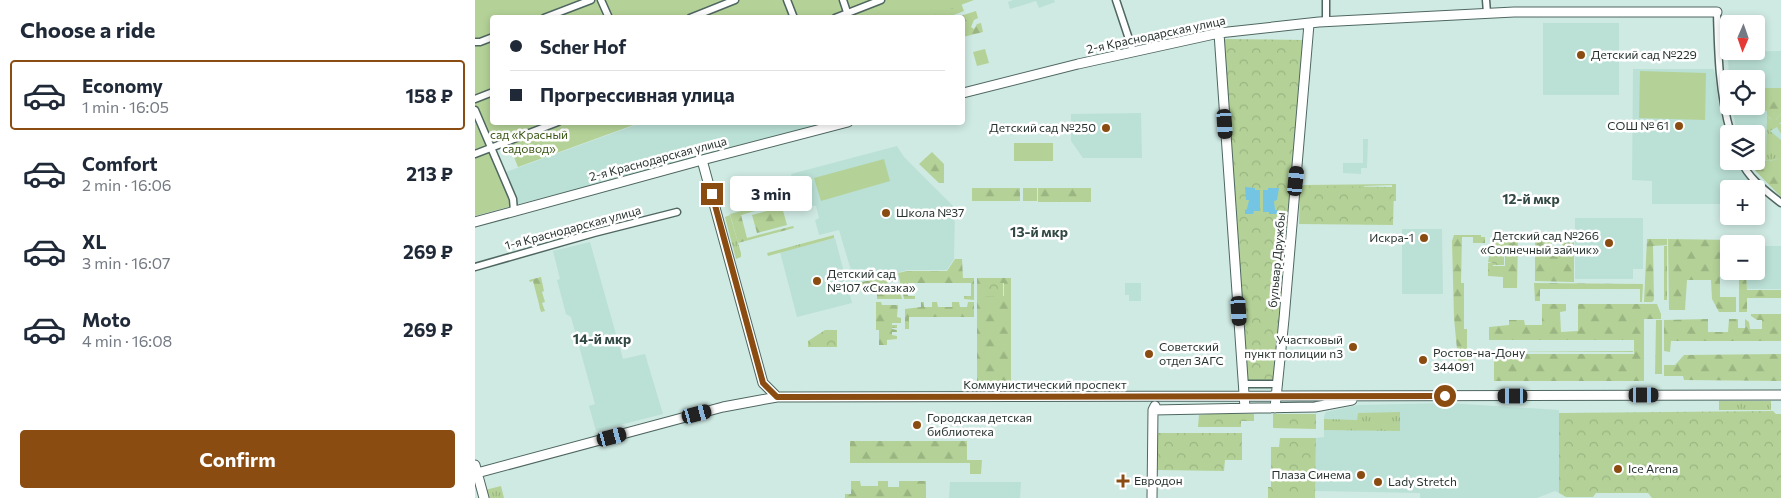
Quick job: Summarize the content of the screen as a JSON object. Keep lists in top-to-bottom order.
{
  "streets": {
    "street": [
      "2-я Краснодарская улица",
      "1-я Краснодарская улица",
      "бульвар Дружбы",
      "Коммунистический проспект"
    ]
  },
  "crossings": [
    ["2-я Краснодарская улица", "бульвар Дружбы"],
    ["бульвар Дружбы", "Коммунистический проспект"]
  ],
  "districts": ["12-й мкр", "13-й мкр", "14-й мкр"],
  "parks": ["сад «Красный садовод»"],
  "places": {
    "other": [
      "Детский сад №229",
      "СОШ № 61",
      "Детский сад №250",
      "Школа №37",
      "Искра-1",
      "Детский сад №266 «Солнечный зайчик»",
      "Детский сад №107 «Сказка»",
      "Участковый пункт полиции n3",
      "Советский отдел ЗАГС",
      "Ростов-на-Дону 344091",
      "Городская детская библиотека",
      "Ice Arena",
      "Плаза Синема",
      "Lady Stretch"
    ],
    "health": ["Евродон"]
  },
  "north": "bottom",
  "page": {
    "heading": "Choose a ride",
    "map_buttons": ["+", "−"],
    "banner": ["Scher Hof", "Прогрессивная улица"],
    "list": [
      {
        "name": "Economy",
        "note": "1 min · 16:05",
        "value": "158 ₽"
      },
      {
        "name": "Comfort",
        "note": "2 min · 16:06",
        "value": "213 ₽"
      },
      {
        "name": "XL",
        "note": "3 min · 16:07",
        "value": "269 ₽"
      },
      {
        "name": "Moto",
        "note": "4 min · 16:08",
        "value": "269 ₽"
      }
    ],
    "bubble": "3 min",
    "buttons": "Confirm"
  }
}
